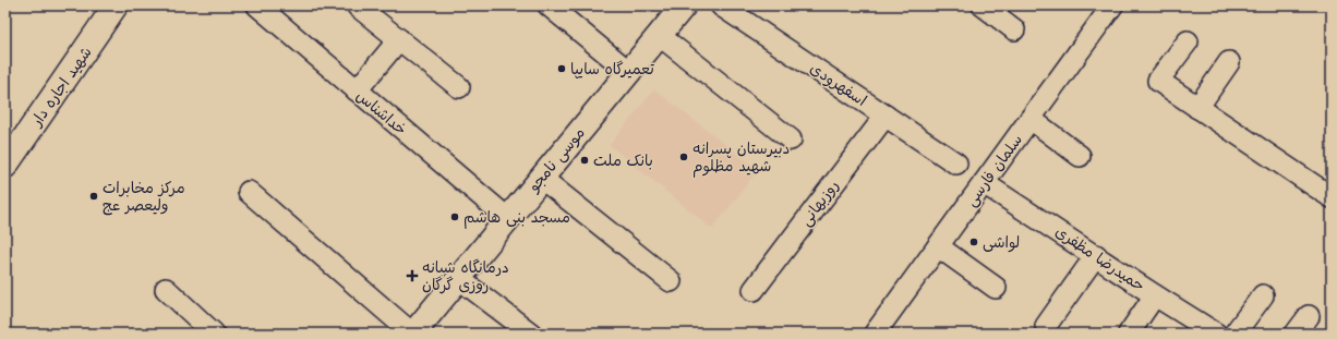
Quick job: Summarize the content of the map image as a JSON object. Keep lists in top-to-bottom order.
{
  "streets": {
    "main road": ["شهید اجاره دار", "موسی نامجو"],
    "street": [
      "اسفهرودی",
      "خداشناس",
      "سلمان فارسی",
      "روزبهانی",
      "حمیدرضا مظفری"
    ]
  },
  "crossings": [
    ["اسفهرودی", "روزبهانی"],
    ["خداشناس", "موسی نامجو"],
    ["سلمان فارسی", "حمیدرضا مظفری"]
  ],
  "places": {
    "other": [
      "تعمیرگاه سایپا",
      "دبیرستان پسرانه شهید مظلوم",
      "بانک ملت",
      "مرکز مخابرات ولیعصر عج",
      "مسجد بنی هاشم",
      "لواشی"
    ],
    "health": ["درمانگاه شبانه روزی گرگان"]
  }
}
